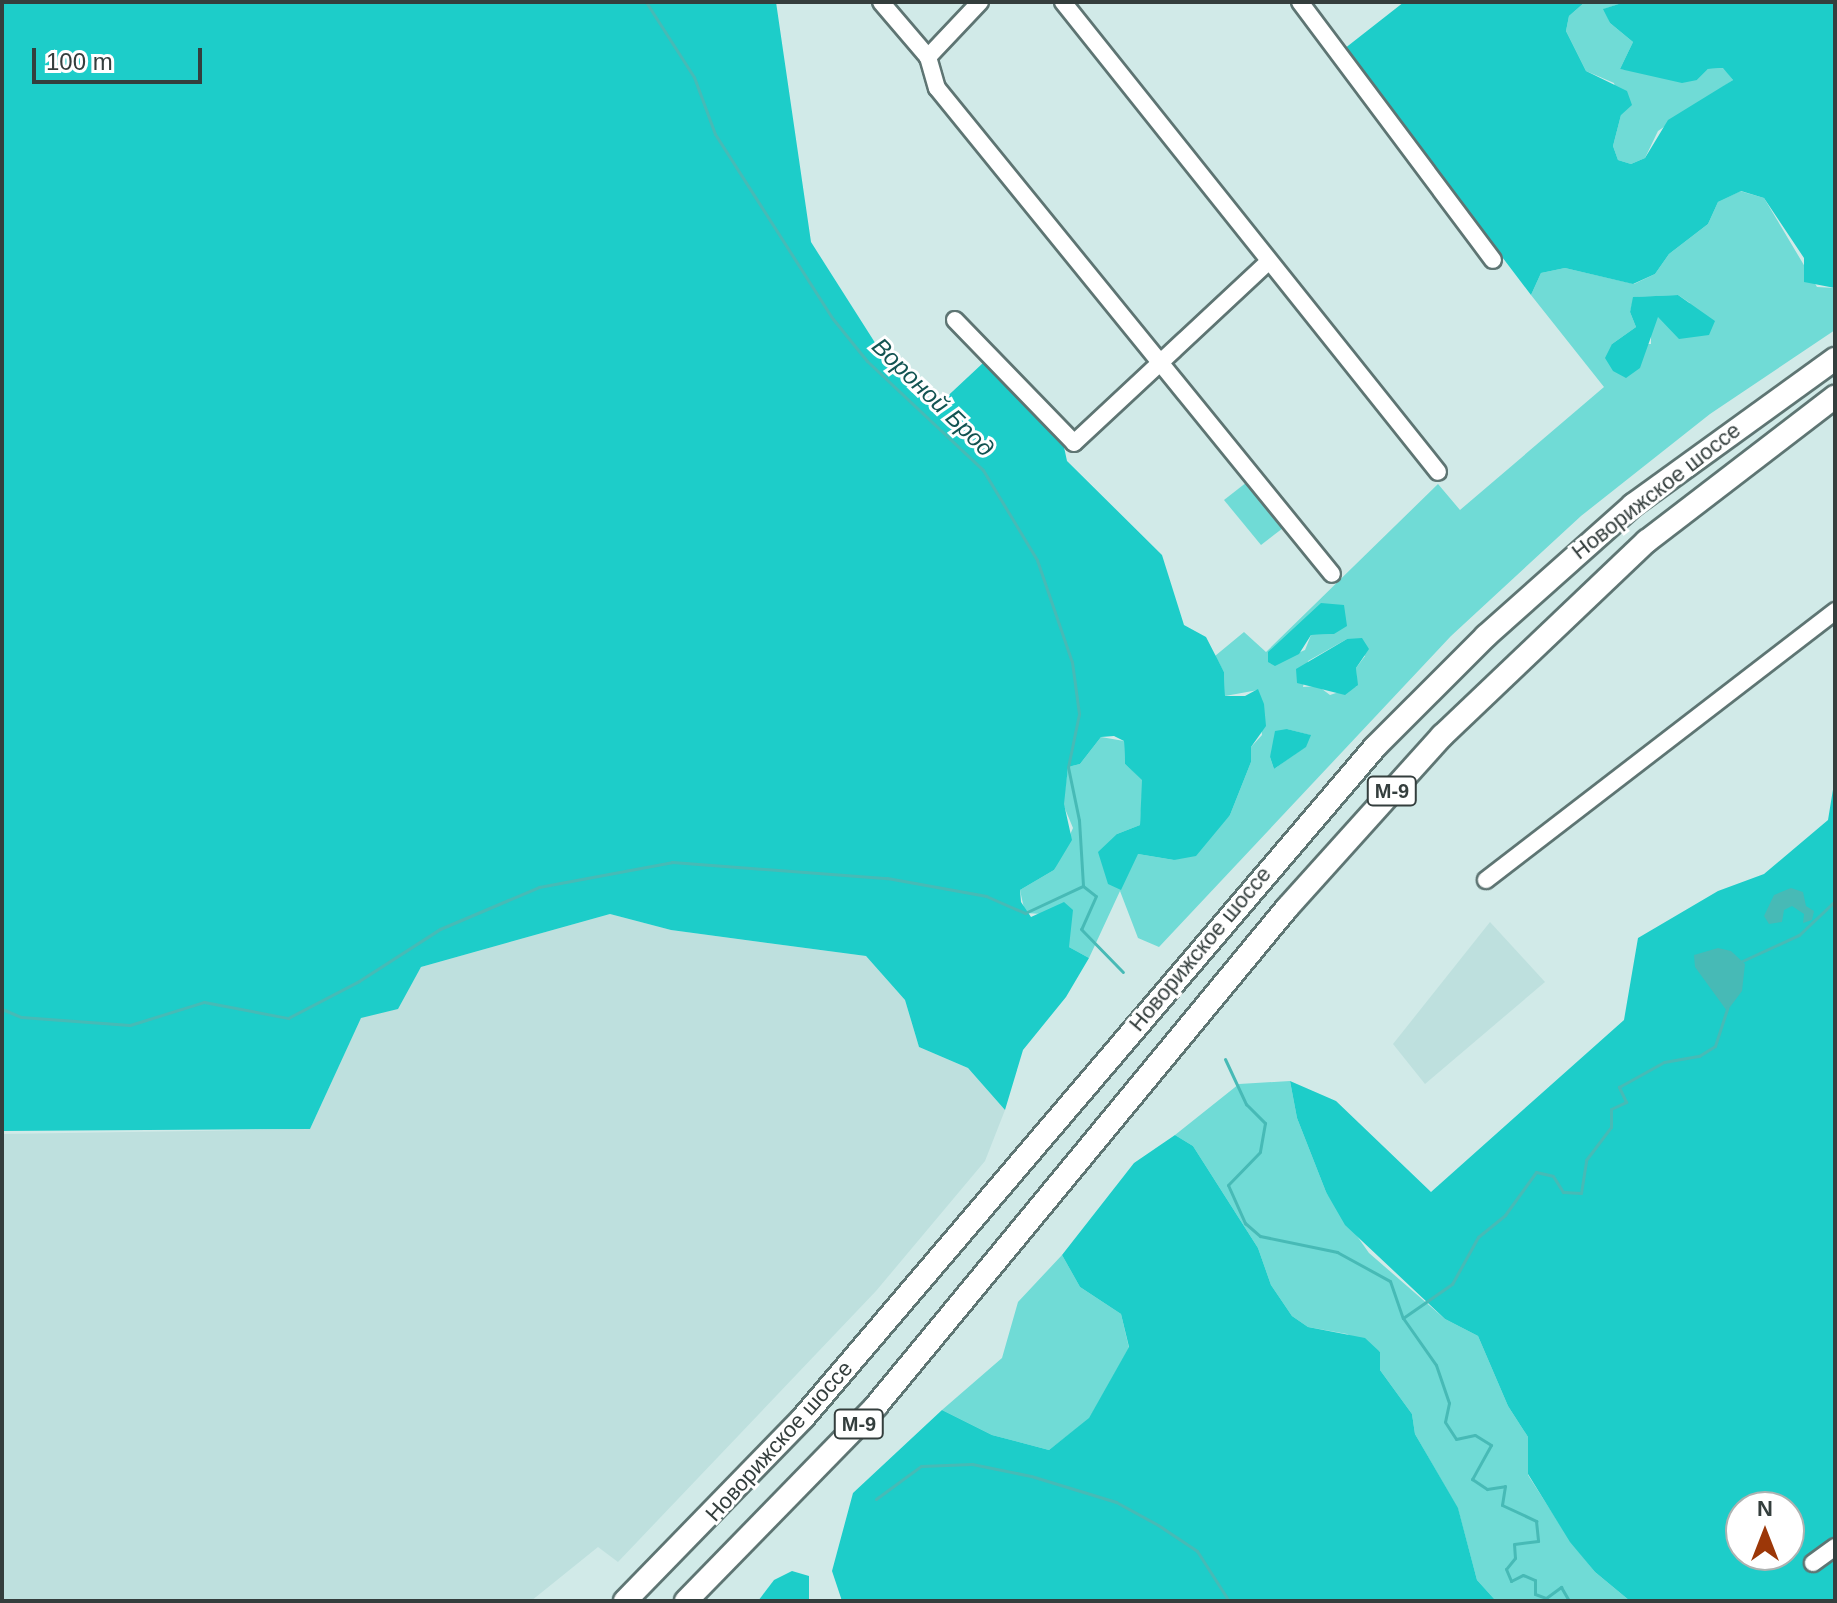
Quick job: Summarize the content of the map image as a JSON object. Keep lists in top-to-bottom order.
{
  "streets": {
    "highway": ["Новорижское шоссе", "М-9"]
  },
  "water": ["Вороной Брод"],
  "scale_bar": "100 m",
  "north": "top"
}
